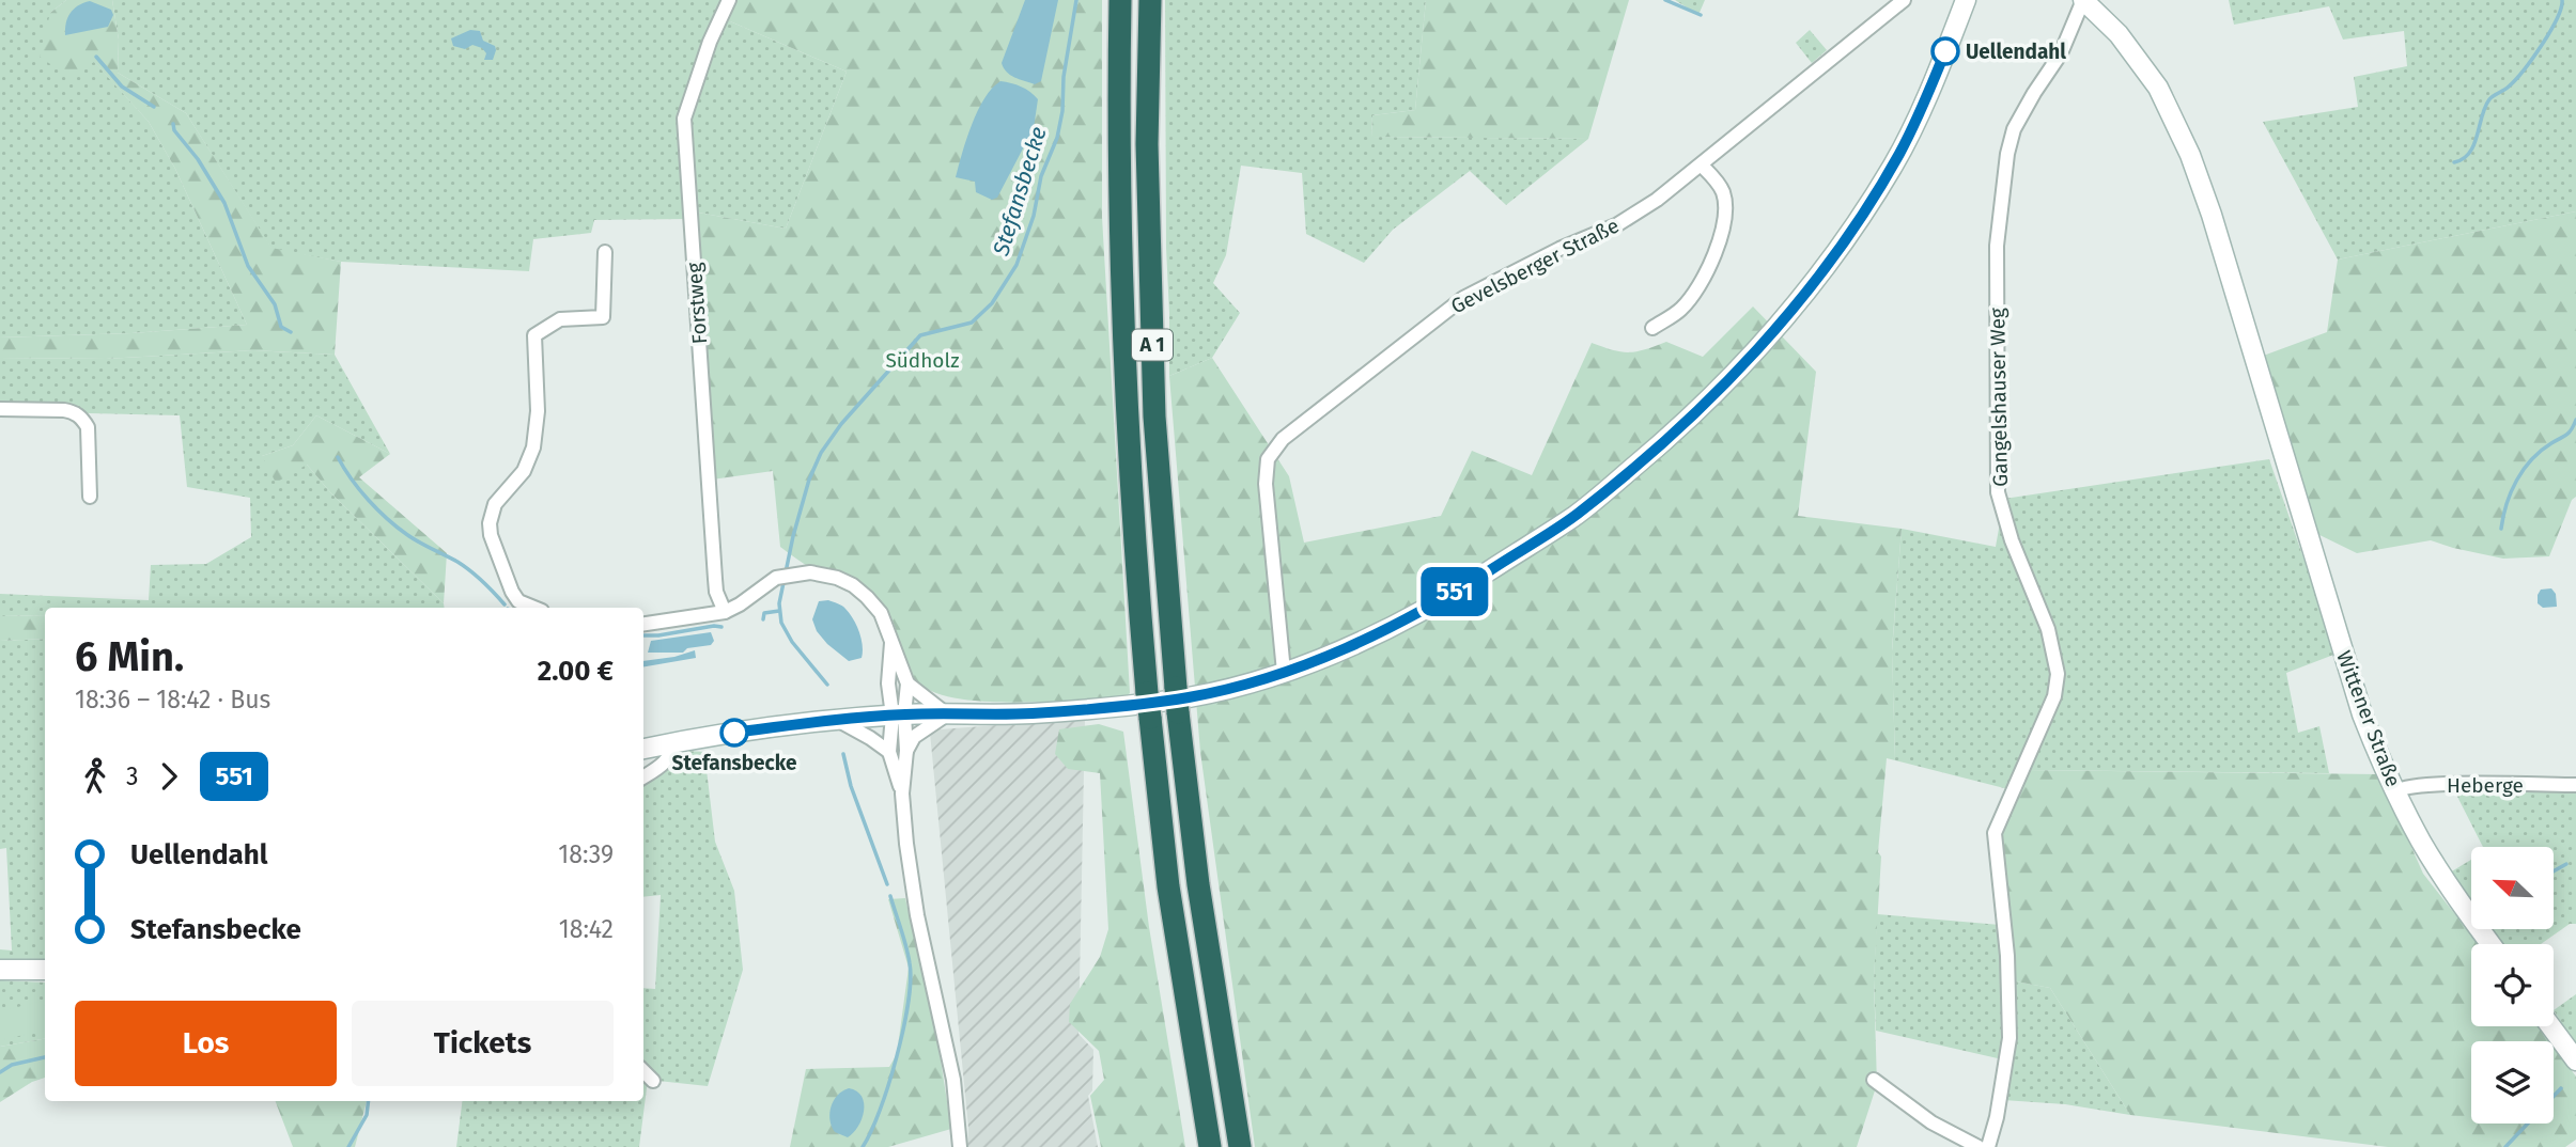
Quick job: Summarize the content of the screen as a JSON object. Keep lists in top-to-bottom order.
{
  "streets": {
    "highway": ["A 1"],
    "main road": ["Wittener Straße"],
    "street": [
      "Gevelsberger Straße",
      "Forstweg",
      "Gangelshauser Weg",
      "Heberge"
    ]
  },
  "crossings": [
    ["Gangelshauser Weg", "Wittener Straße"],
    ["Wittener Straße", "Heberge"]
  ],
  "water": ["Stefansbecke"],
  "parks": ["Südholz"],
  "places": ["Uellendahl", "Stefansbecke"],
  "lines": ["bus line 551"],
  "north": "top left",
  "page": {
    "on_map": "551",
    "heading": ["6 Min.", "18:36 – 18:42 · Bus", "2.00 €"],
    "legs": ["3", "551"],
    "list": [
      {
        "name": "Uellendahl",
        "value": "18:39"
      },
      {
        "name": "Stefansbecke",
        "value": "18:42"
      }
    ],
    "buttons": ["Los", "Tickets"]
  }
}
